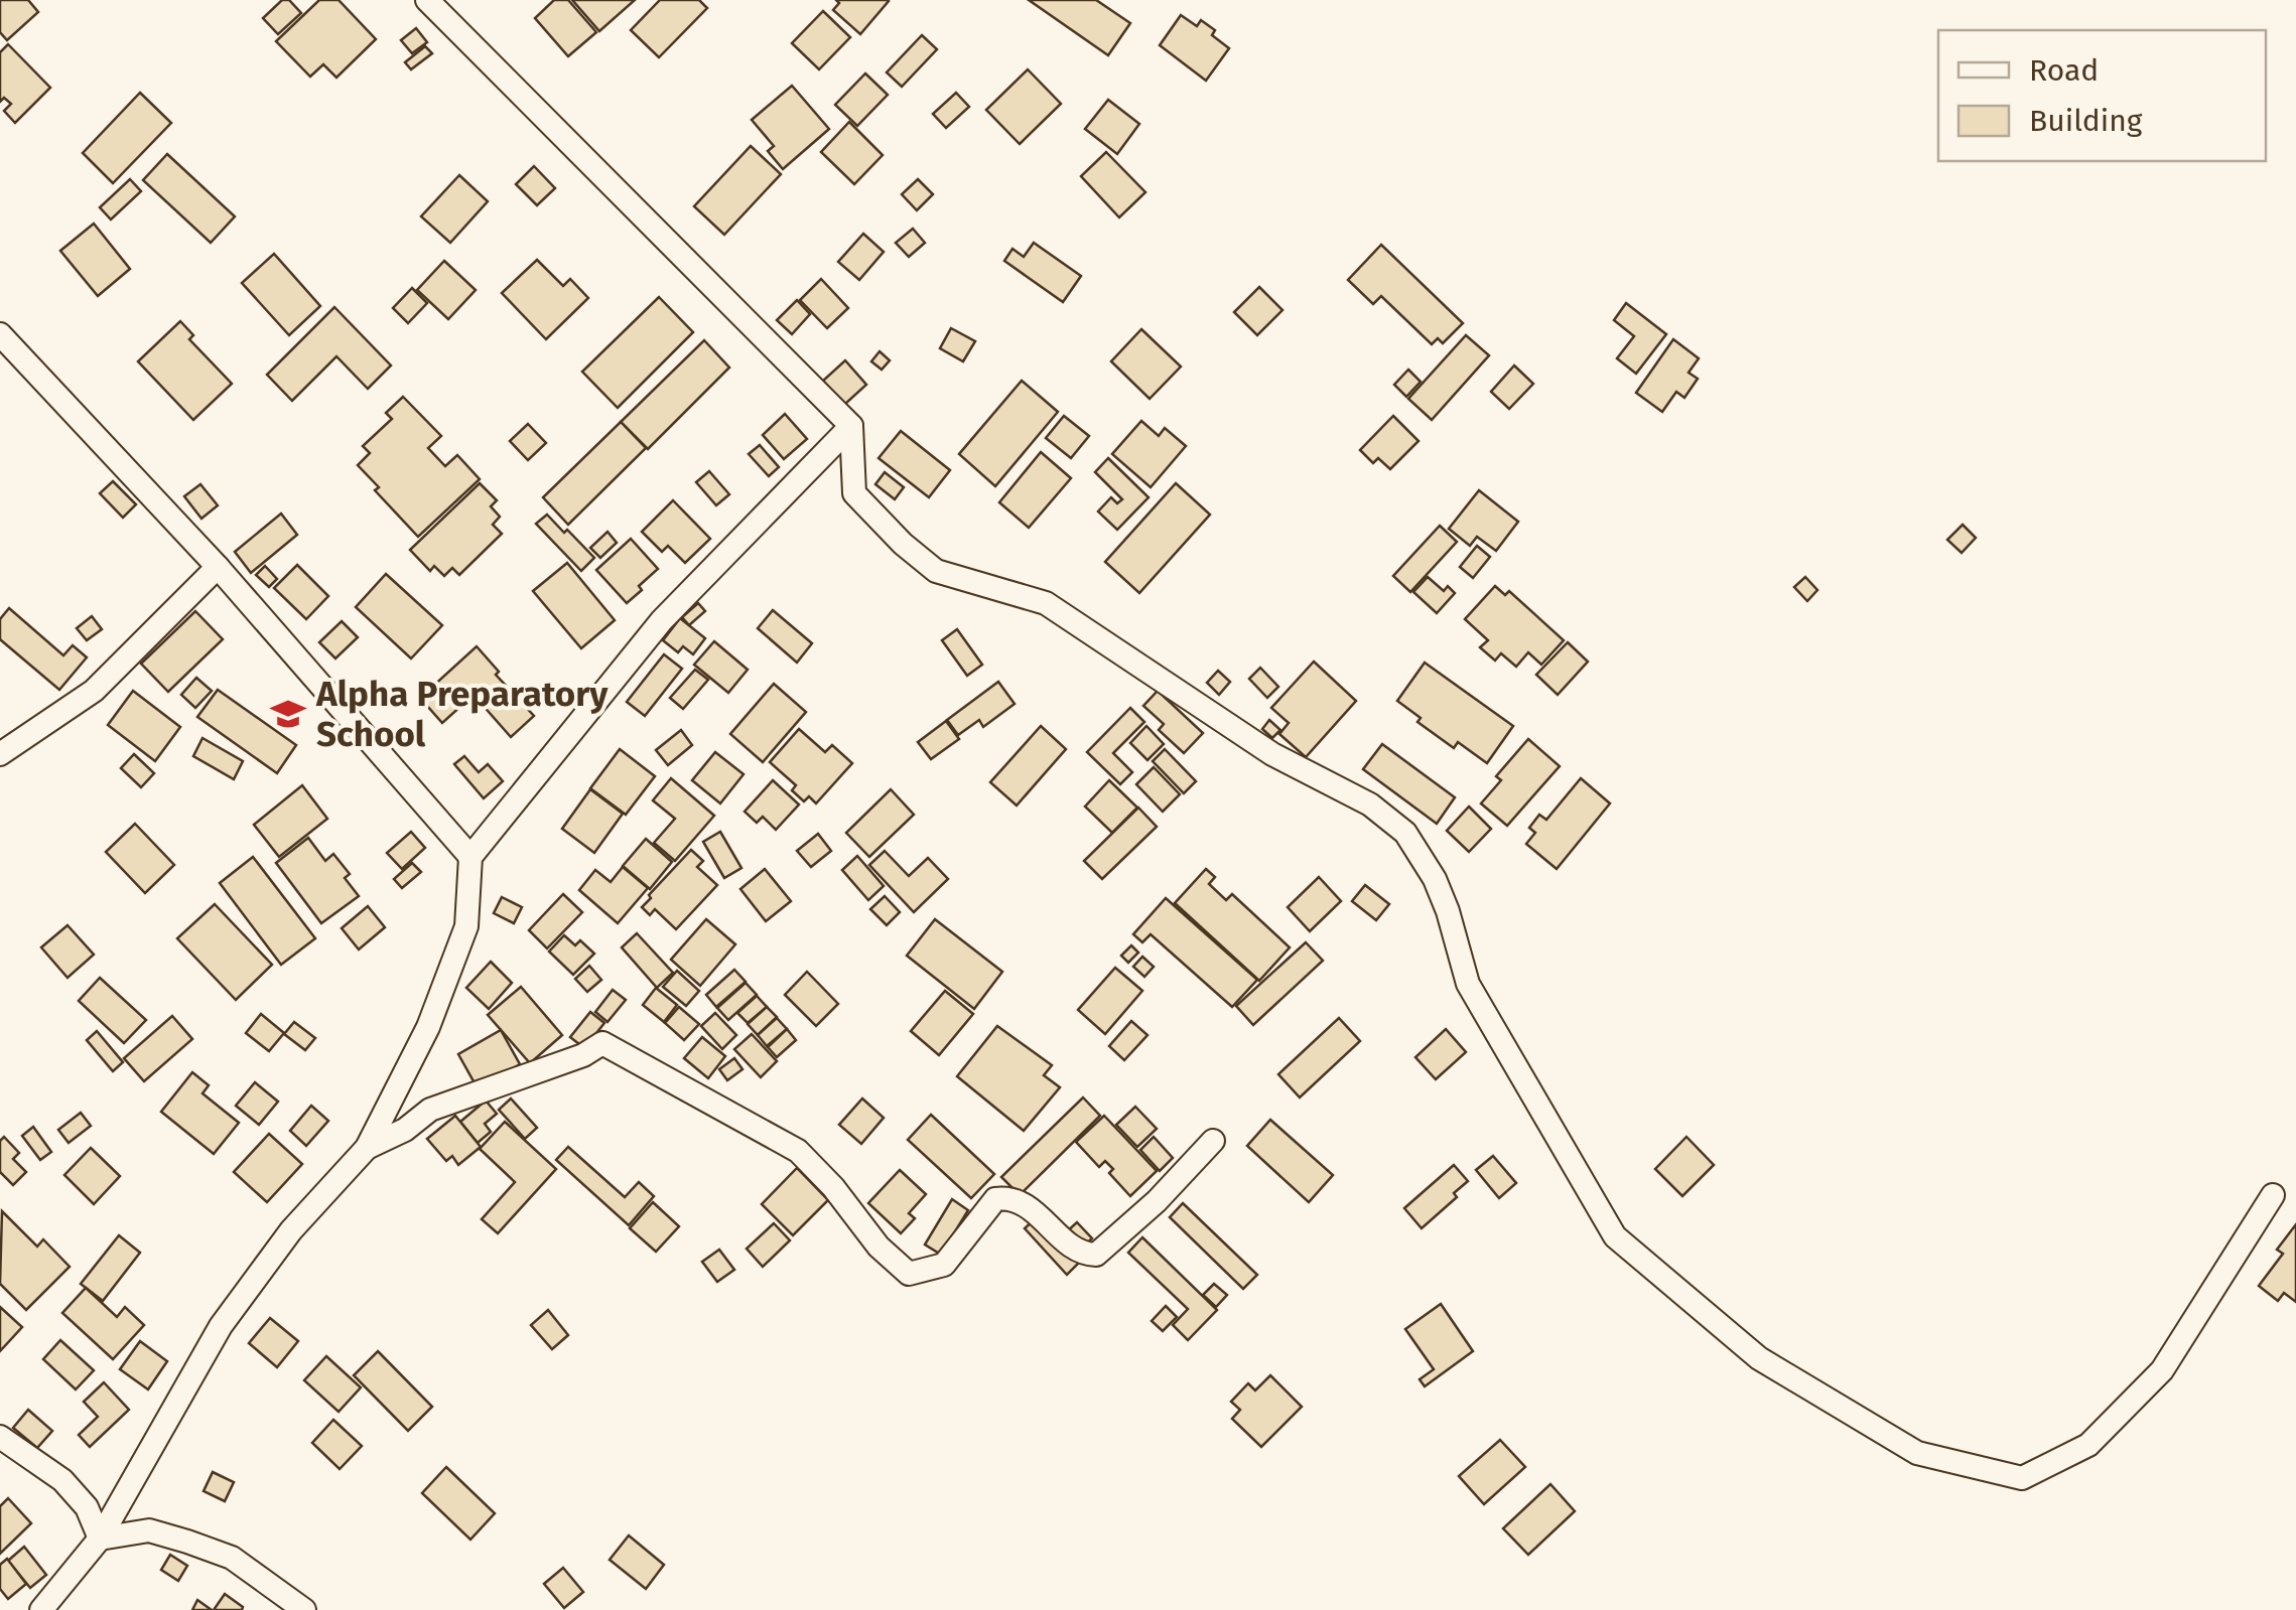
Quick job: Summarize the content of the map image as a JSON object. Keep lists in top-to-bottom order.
{
  "places": {
    "school or university": ["Alpha Preparatory School"]
  },
  "legend": ["Road", "Building"]
}
